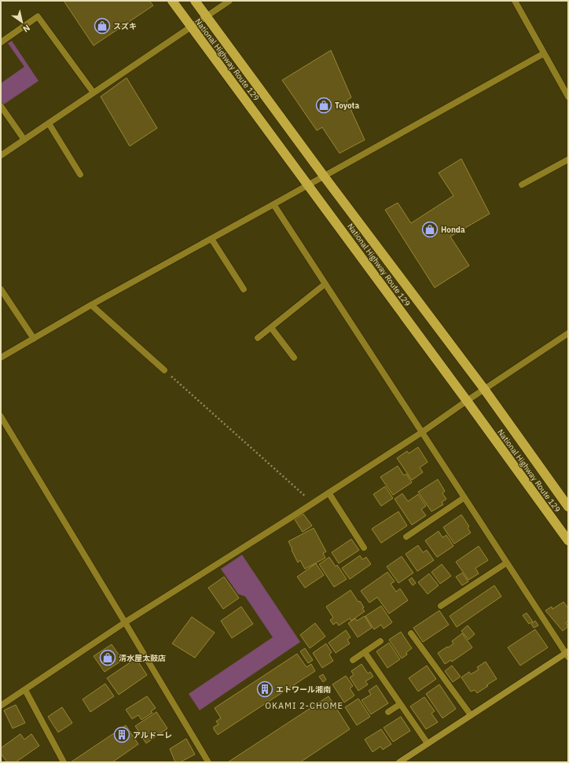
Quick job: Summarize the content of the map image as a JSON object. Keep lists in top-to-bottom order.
{
  "streets": {
    "highway": ["National Highway Route 129"]
  },
  "districts": ["OKAMI 2-CHOME"],
  "places": {
    "shop": [
      "スズキ",
      "Toyota",
      "Honda",
      "清水屋太鼓店"
    ],
    "building": ["エトワール湘南", "アルドーレ"]
  },
  "north": "bottom right"
}
